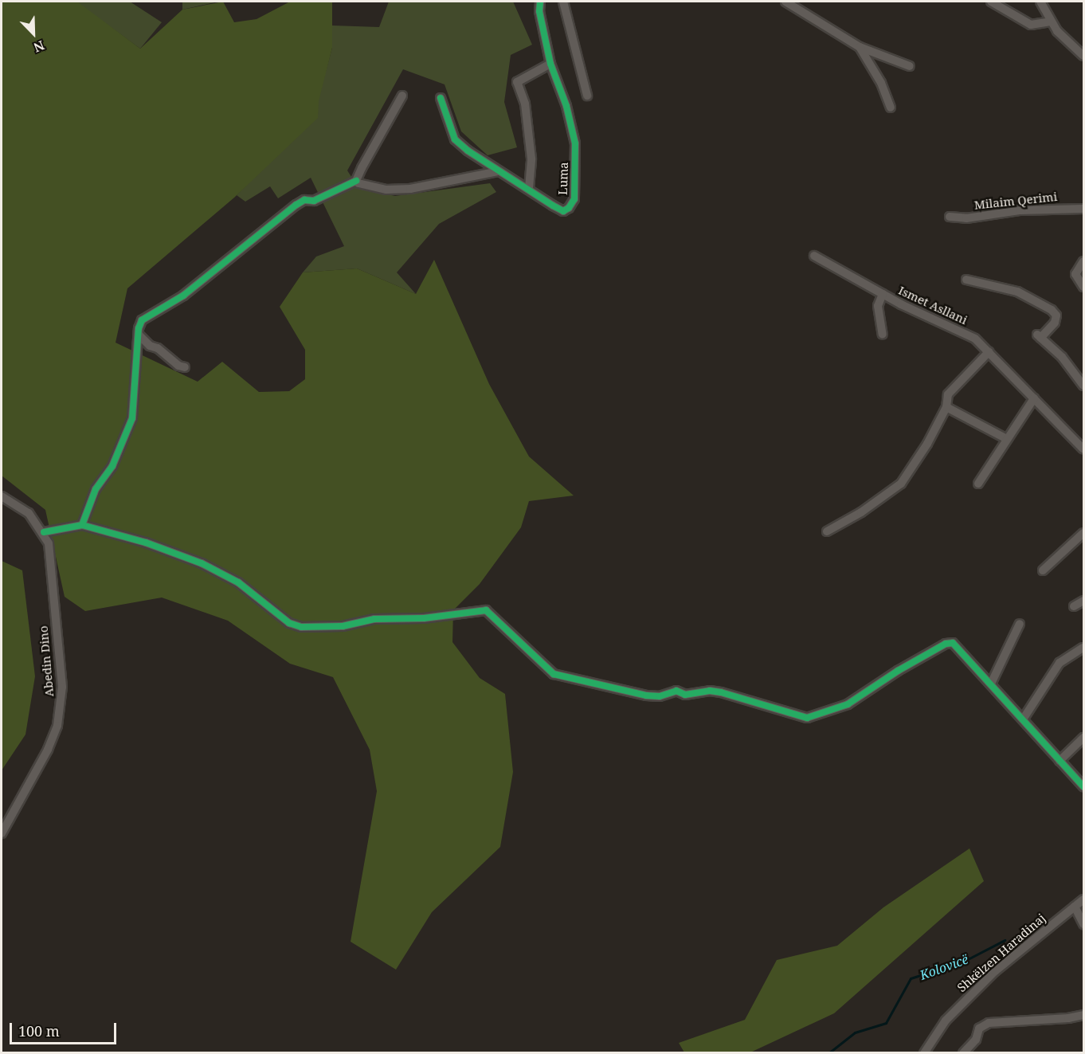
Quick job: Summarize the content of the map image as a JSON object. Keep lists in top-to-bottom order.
{
  "streets": {
    "street": [
      "Luma",
      "Milaim Qerimi",
      "Ismet Asllani",
      "Abedin Dino",
      "Shkëlzen Haradinaj"
    ]
  },
  "water": ["Kolovicë"],
  "scale_bar": "100 m",
  "north": "bottom right"
}
